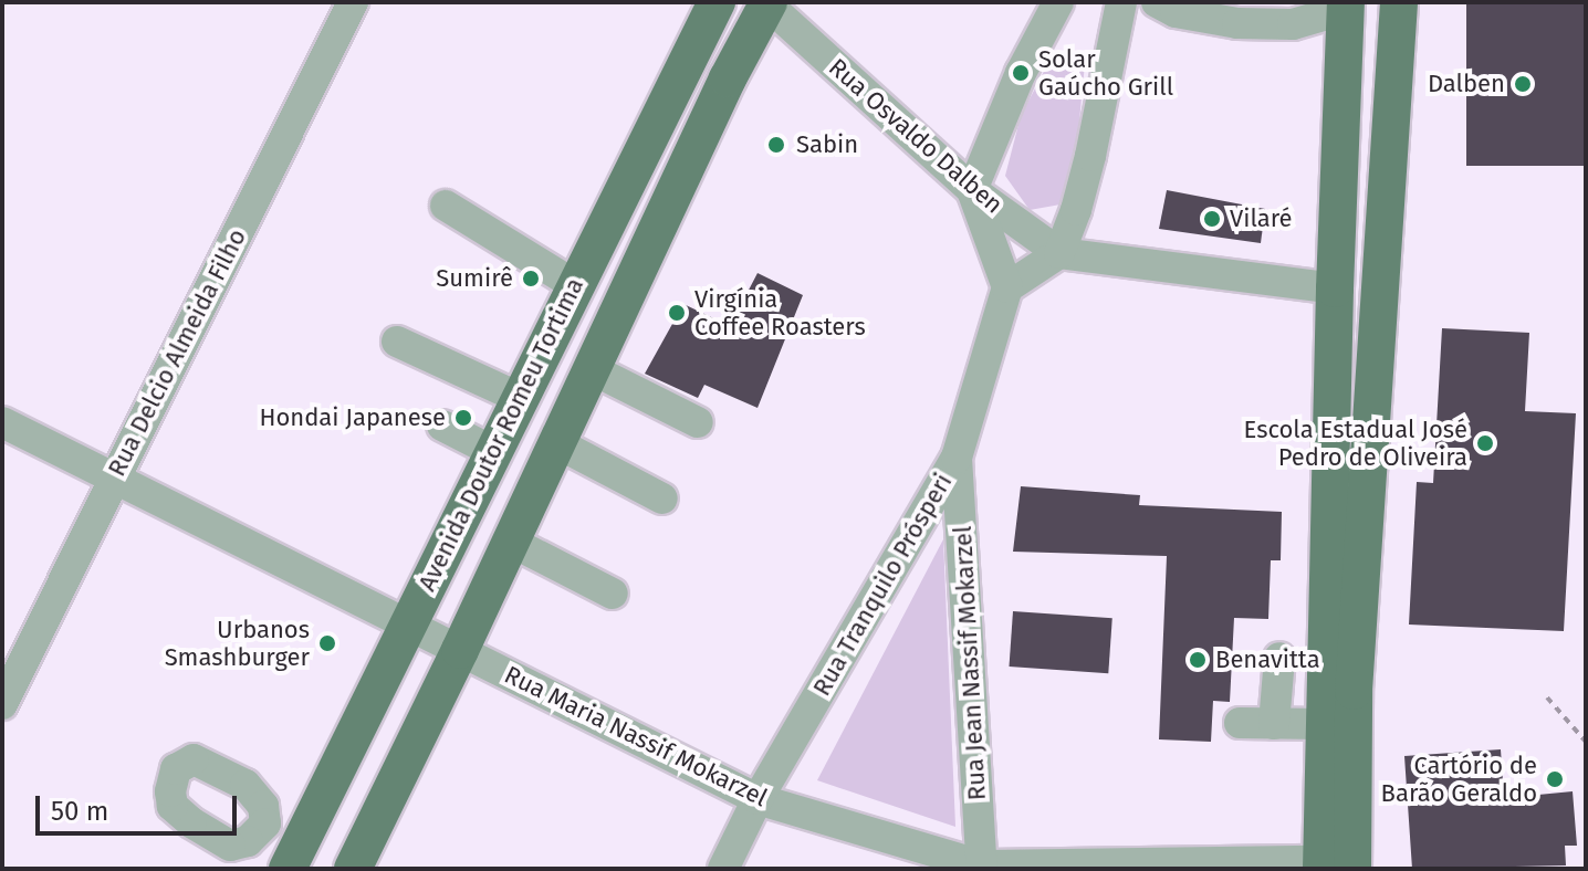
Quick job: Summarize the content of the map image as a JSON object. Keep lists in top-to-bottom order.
{
  "streets": {
    "main road": ["Avenida Doutor Romeu Tortima"],
    "street": [
      "Rua Osvaldo Dalben",
      "Rua Delcio Almeida Filho",
      "Rua Tranquilo Prósperi",
      "Rua Jean Nassif Mokarzel",
      "Rua Maria Nassif Mokarzel"
    ]
  },
  "crossings": [
    ["Rua Delcio Almeida Filho", "Rua Maria Nassif Mokarzel"],
    ["Avenida Doutor Romeu Tortima", "Rua Maria Nassif Mokarzel"],
    ["Rua Tranquilo Prósperi", "Rua Jean Nassif Mokarzel"],
    ["Rua Tranquilo Prósperi", "Rua Maria Nassif Mokarzel"],
    ["Rua Jean Nassif Mokarzel", "Rua Maria Nassif Mokarzel"]
  ],
  "places": [
    "Solar Gaúcho Grill",
    "Dalben",
    "Sabin",
    "Vilaré",
    "Sumirê",
    "Virgínia Coffee Roasters",
    "Hondai Japanese",
    "Escola Estadual José Pedro de Oliveira",
    "Urbanos Smashburger",
    "Benavitta",
    "Cartório de Barão Geraldo"
  ],
  "scale_bar": "50 m"
}
